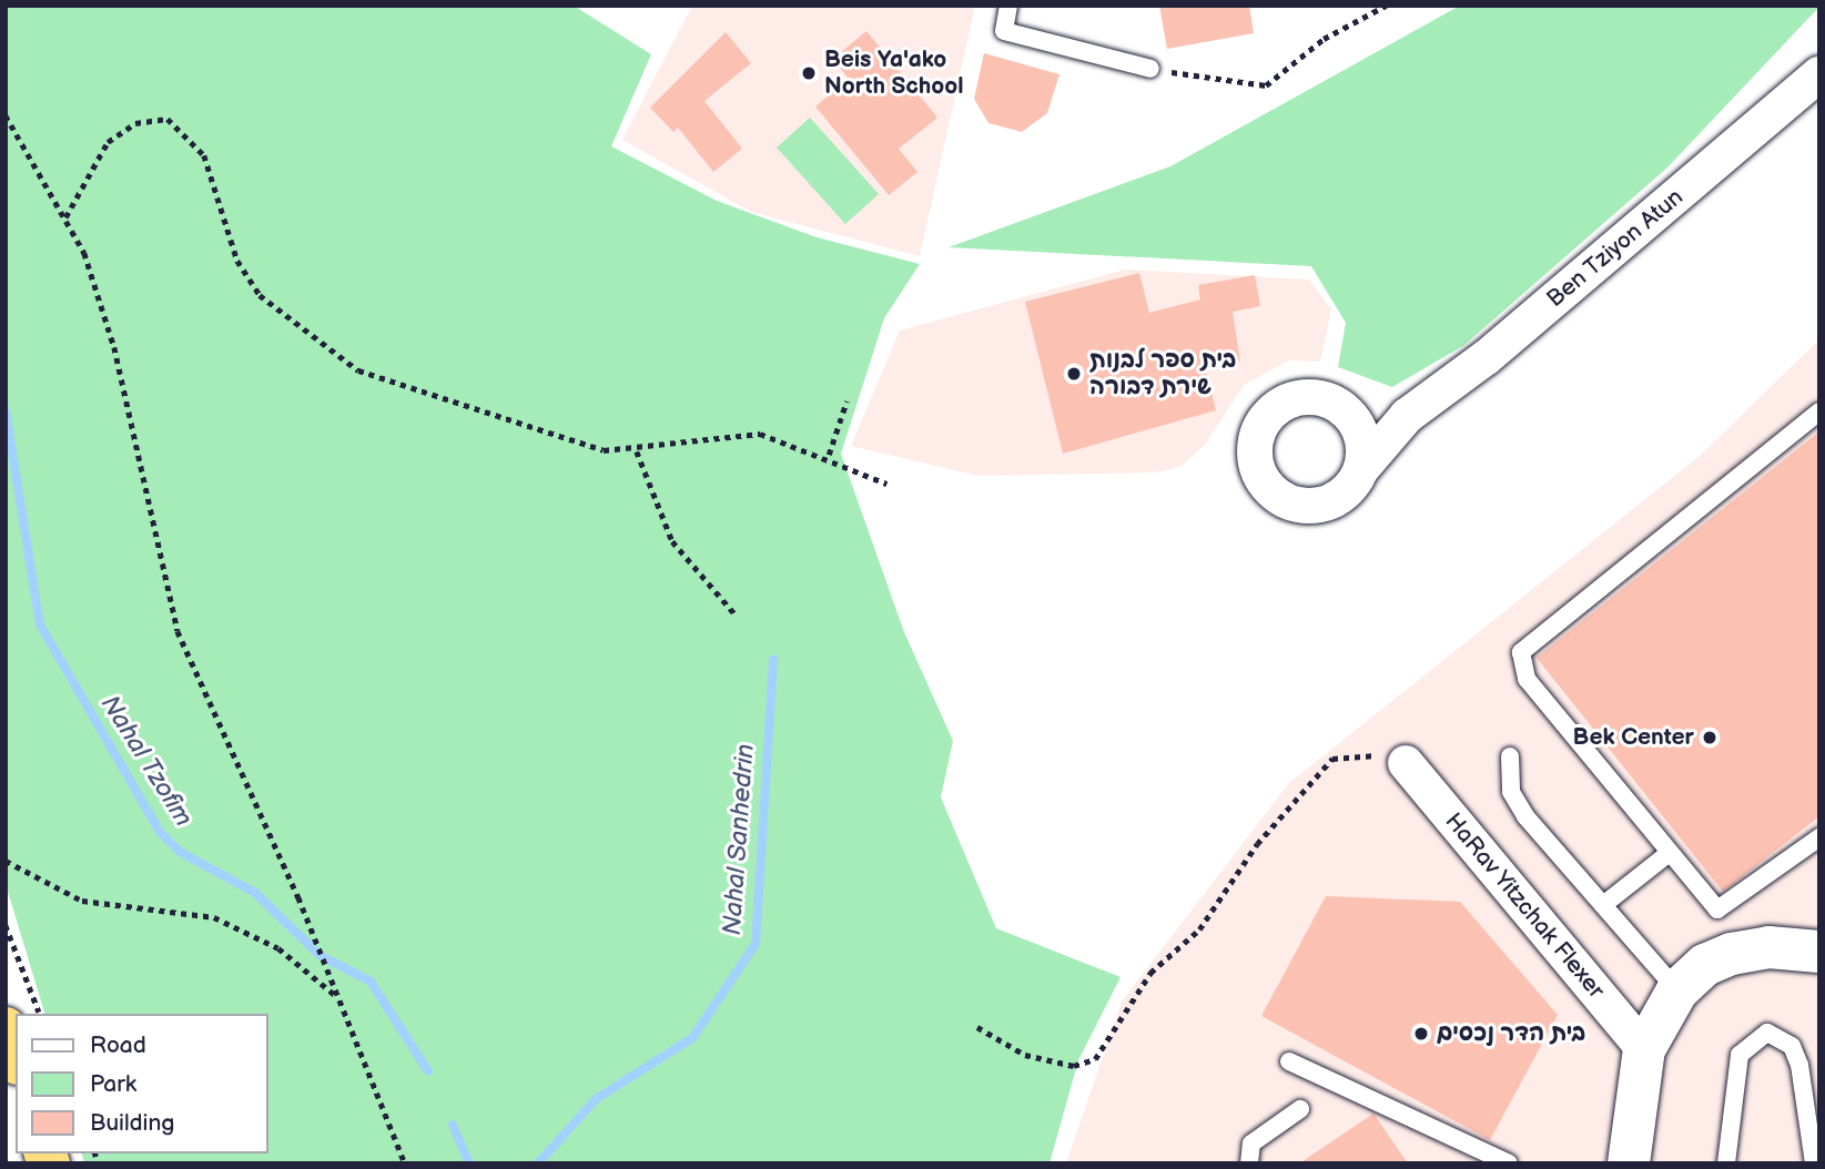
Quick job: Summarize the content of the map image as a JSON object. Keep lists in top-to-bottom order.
{
  "streets": {
    "street": ["Ben Tziyon Atun", "HaRav Yitzchak Flexer"]
  },
  "water": ["Nahal Tzofim", "Nahal Sanhedrin"],
  "places": [
    "Beis Ya'ako North School",
    "בית ספר לבנות שירת דבורה",
    "Bek Center",
    "בית הדר נכסים"
  ],
  "legend": ["Road", "Park", "Building"]
}
